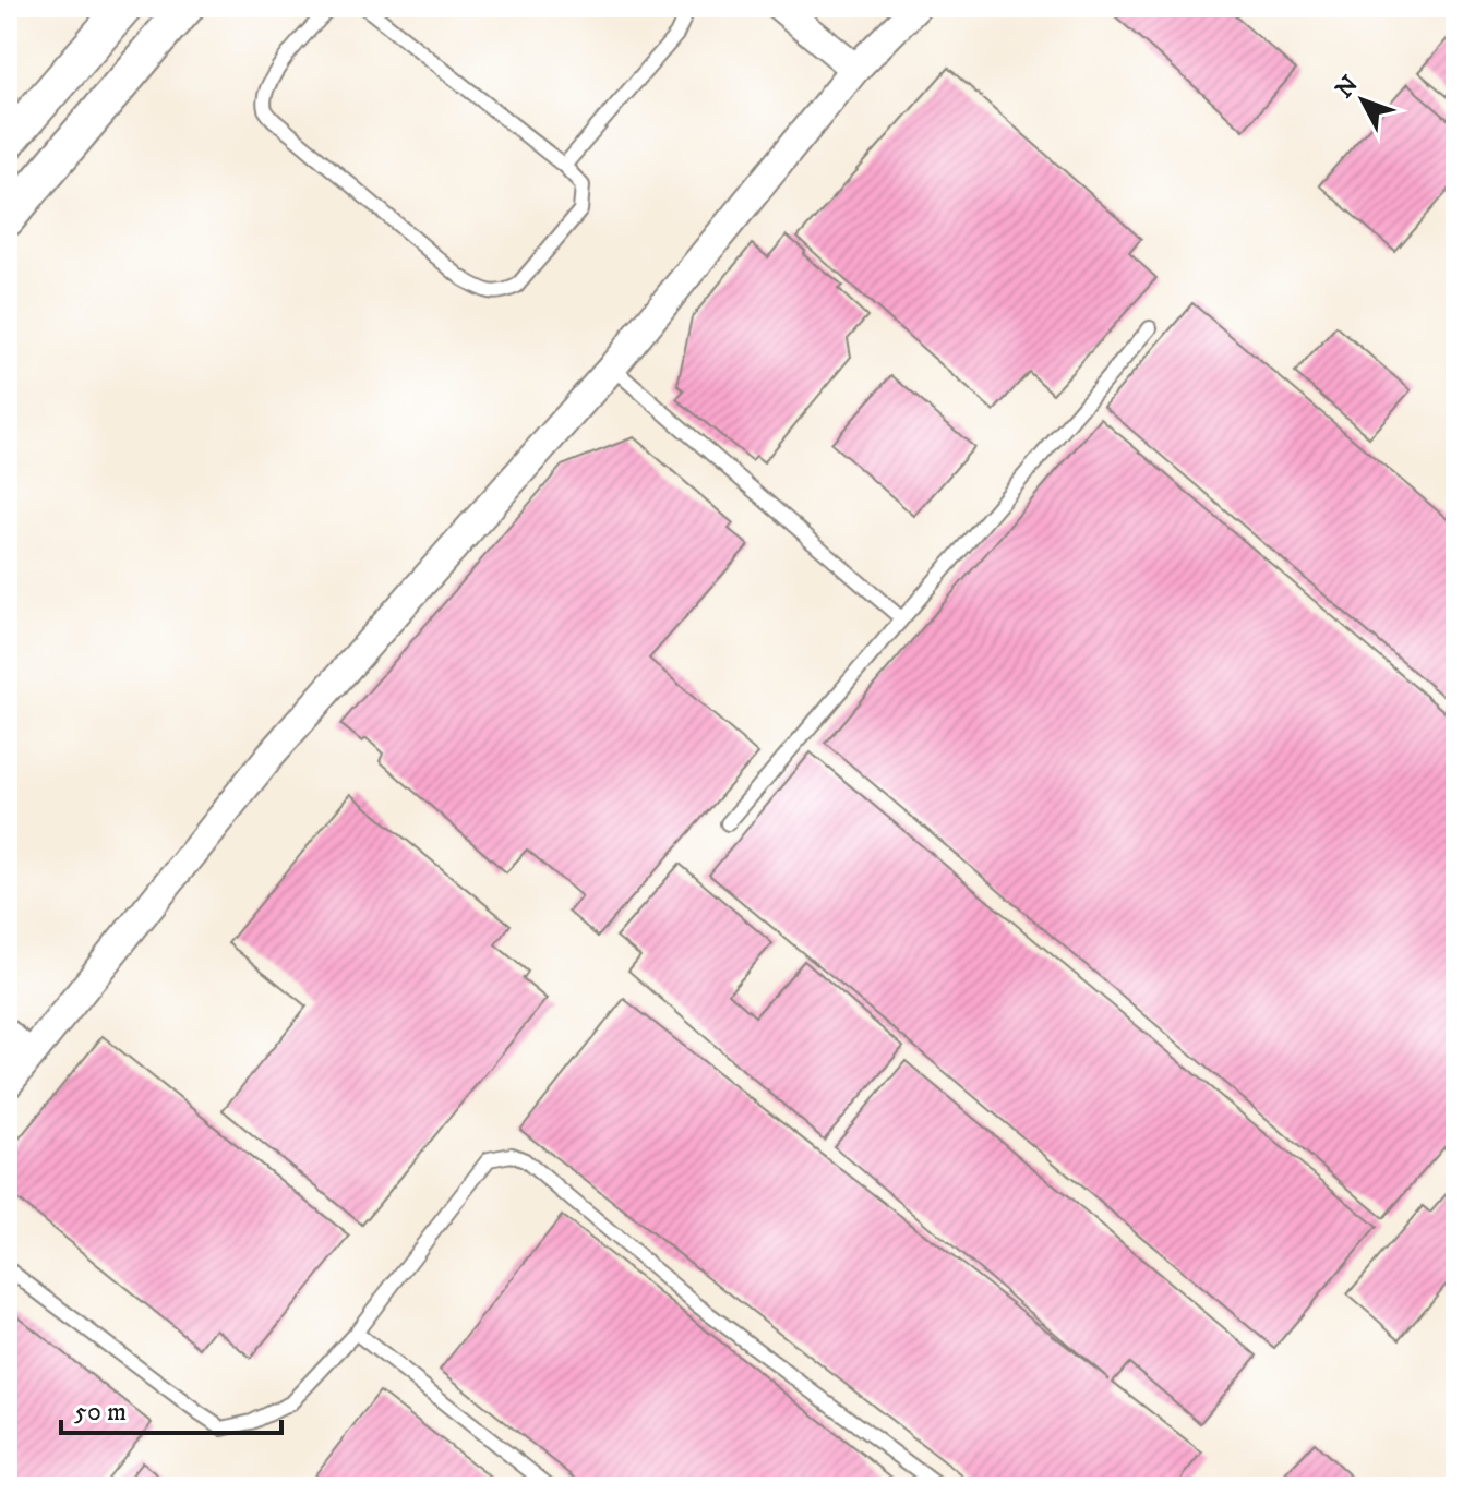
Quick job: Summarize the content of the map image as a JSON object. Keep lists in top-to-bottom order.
{
  "scale_bar": "50 m",
  "north": "top left"
}
